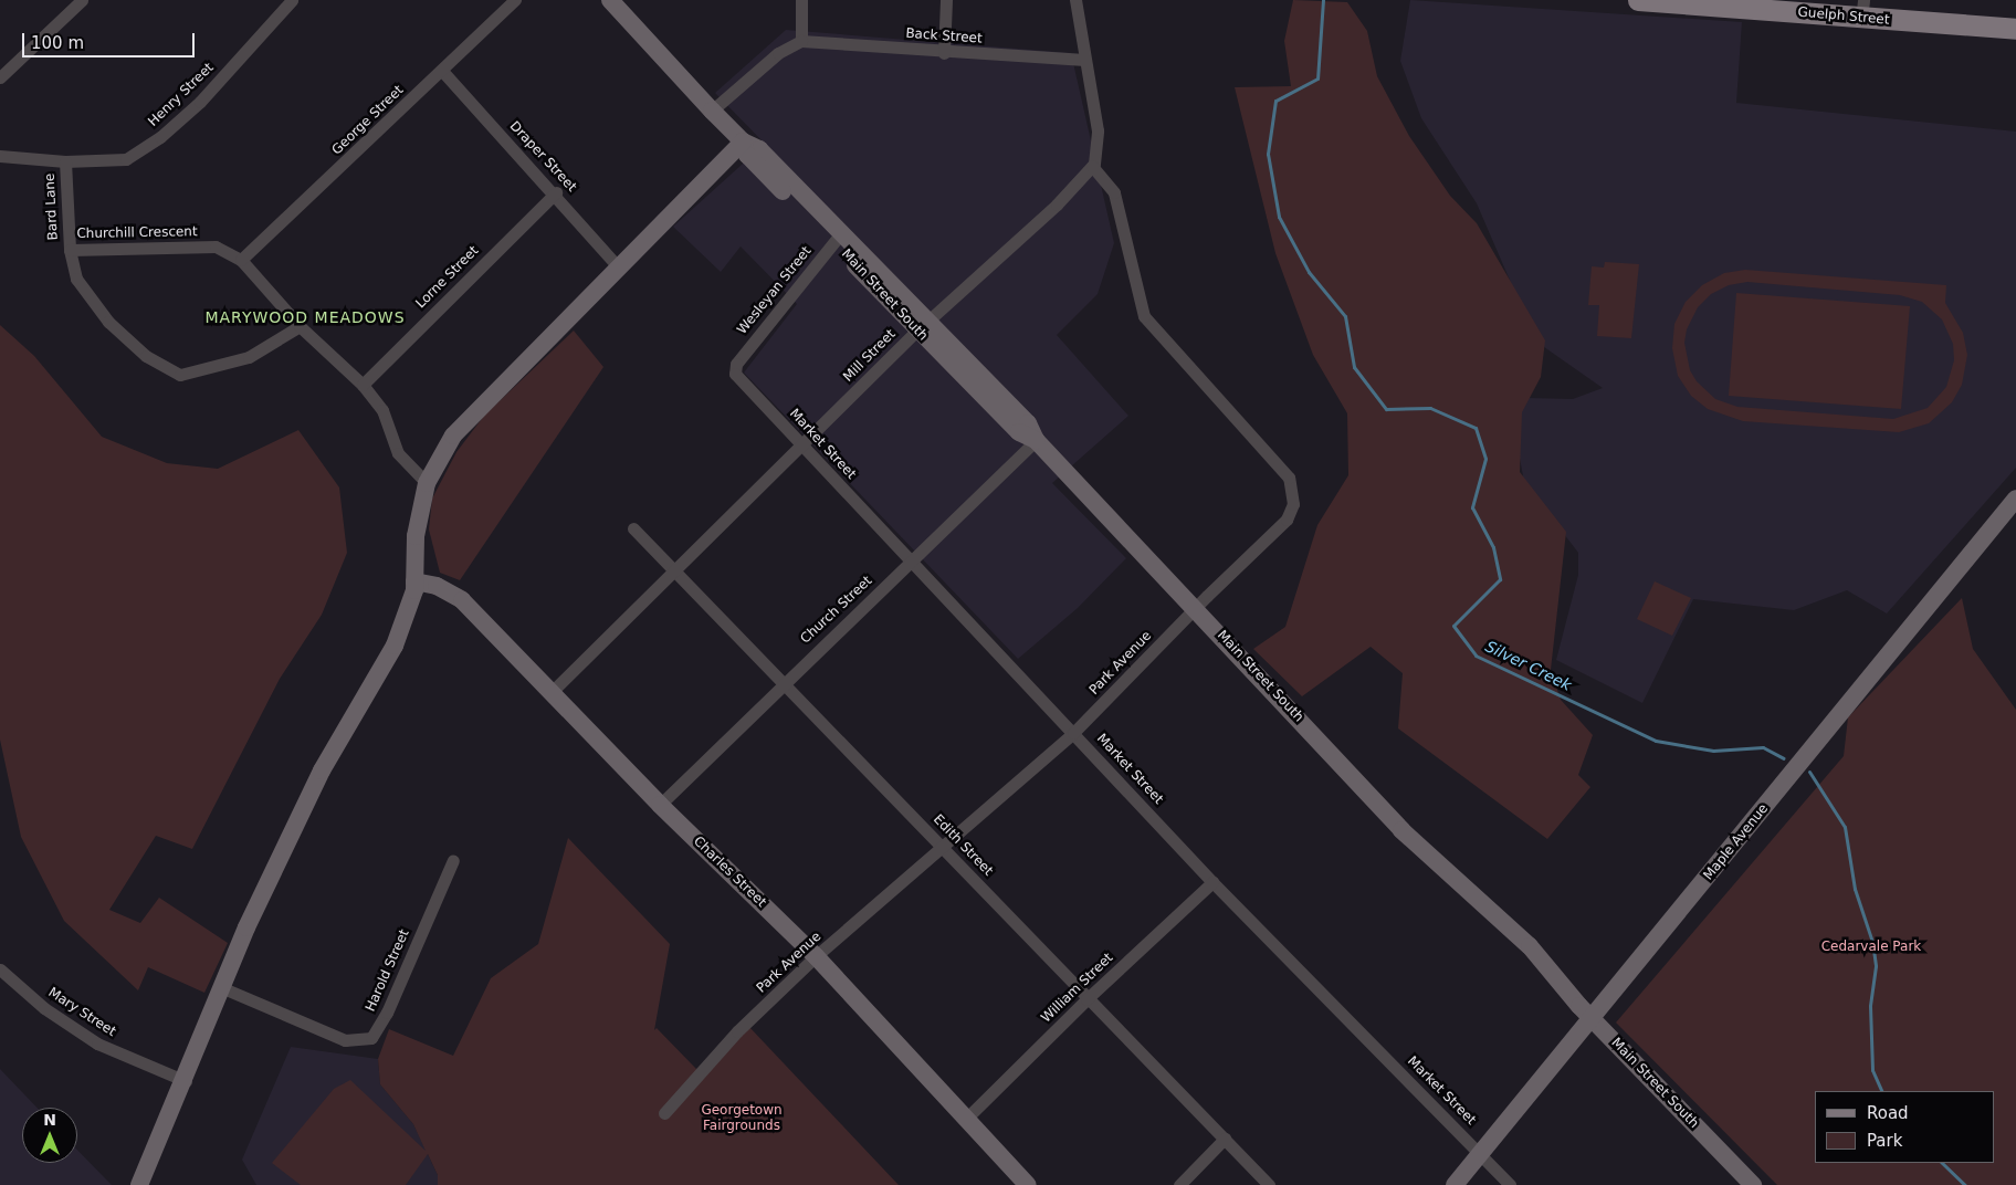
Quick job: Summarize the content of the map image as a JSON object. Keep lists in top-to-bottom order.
{
  "streets": {
    "main road": ["Guelph Street"],
    "street": [
      "Back Street",
      "Henry Street",
      "George Street",
      "Draper Street",
      "Bard Lane",
      "Churchill Crescent",
      "Lorne Street",
      "Wesleyan Street",
      "Main Street South",
      "Mill Street",
      "Market Street",
      "Church Street",
      "Park Avenue",
      "Maple Avenue",
      "Edith Street",
      "Charles Street",
      "Harold Street",
      "William Street",
      "Mary Street"
    ]
  },
  "crossings": [
    ["Henry Street", "Bard Lane"],
    ["George Street", "Draper Street"],
    ["George Street", "Churchill Crescent"],
    ["Draper Street", "Lorne Street"],
    ["Bard Lane", "Churchill Crescent"],
    ["Wesleyan Street", "Main Street South"],
    ["Wesleyan Street", "Market Street"],
    ["Main Street South", "Mill Street"],
    ["Main Street South", "Church Street"],
    ["Main Street South", "Park Avenue"],
    ["Main Street South", "Maple Avenue"],
    ["Mill Street", "Market Street"],
    ["Mill Street", "Park Avenue"],
    ["Mill Street", "Edith Street"],
    ["Mill Street", "Charles Street"],
    ["Market Street", "Church Street"],
    ["Market Street", "Park Avenue"],
    ["Market Street", "Maple Avenue"],
    ["Market Street", "William Street"],
    ["Church Street", "Edith Street"],
    ["Church Street", "Charles Street"],
    ["Park Avenue", "Edith Street"],
    ["Park Avenue", "Charles Street"],
    ["Edith Street", "William Street"],
    ["Charles Street", "William Street"]
  ],
  "districts": ["MARYWOOD MEADOWS"],
  "water": ["Silver Creek"],
  "parks": ["Cedarvale Park", "Georgetown Fairgrounds"],
  "legend": ["Road", "Park"],
  "scale_bar": "100 m",
  "north": "top"
}
